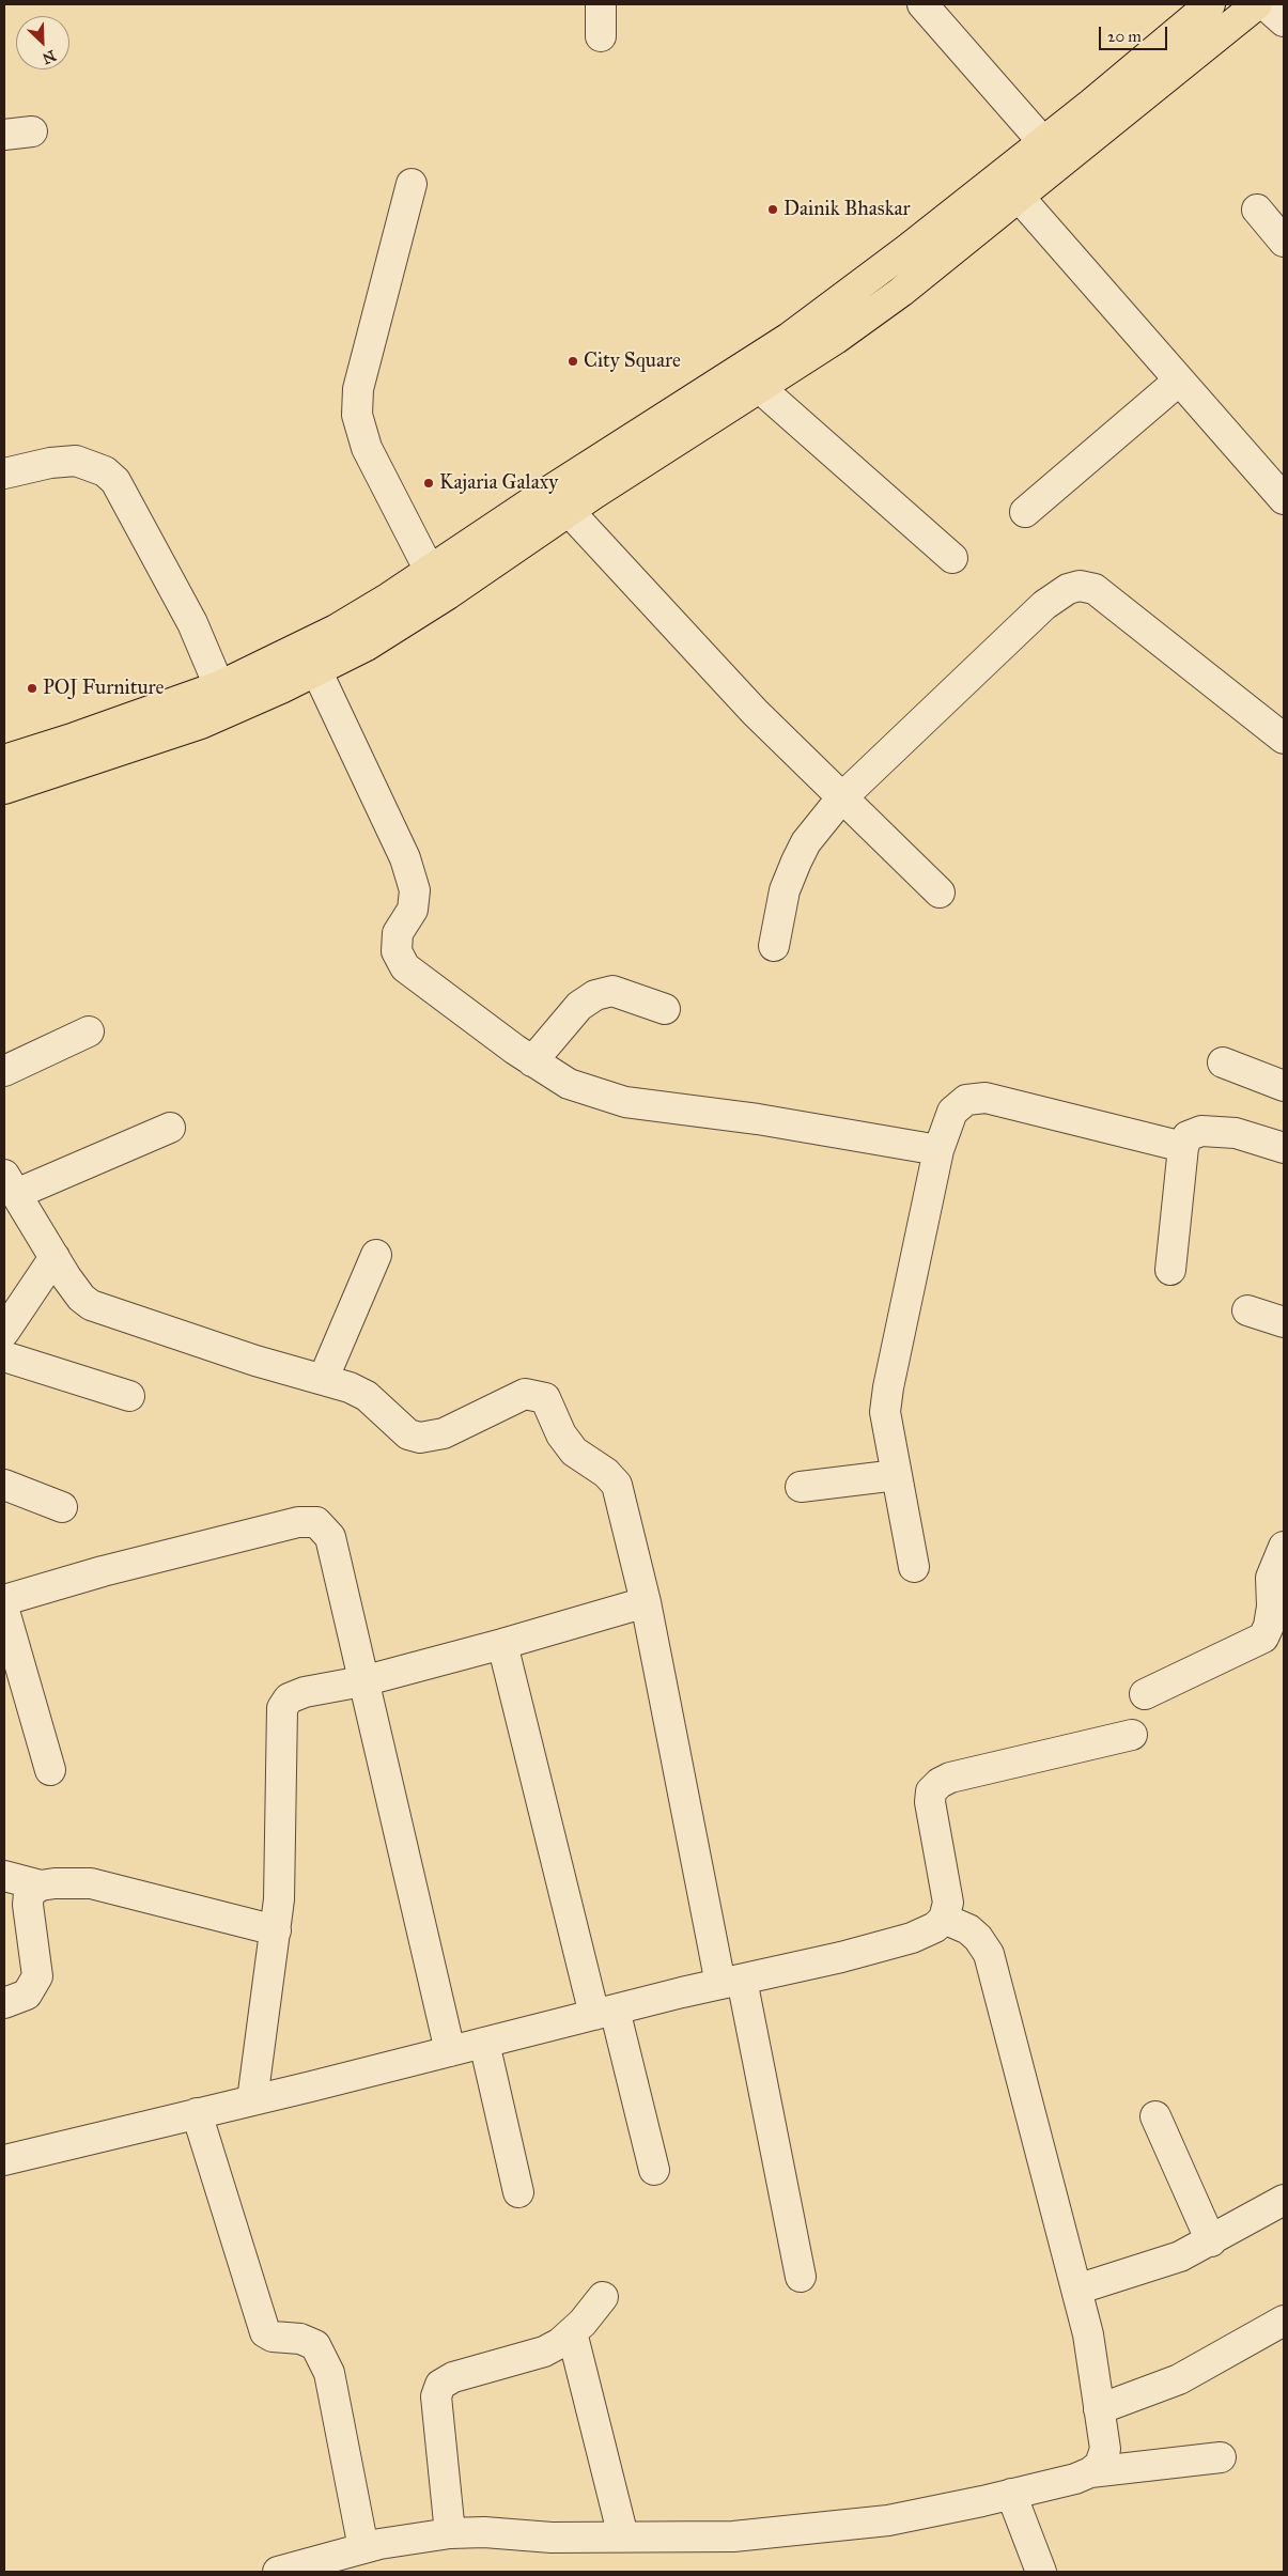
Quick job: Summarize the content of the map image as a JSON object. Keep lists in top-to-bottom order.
{
  "places": [
    "Dainik Bhaskar",
    "City Square",
    "Kajaria Galaxy",
    "POJ Furniture"
  ],
  "scale_bar": "20 m",
  "north": "bottom right"
}
